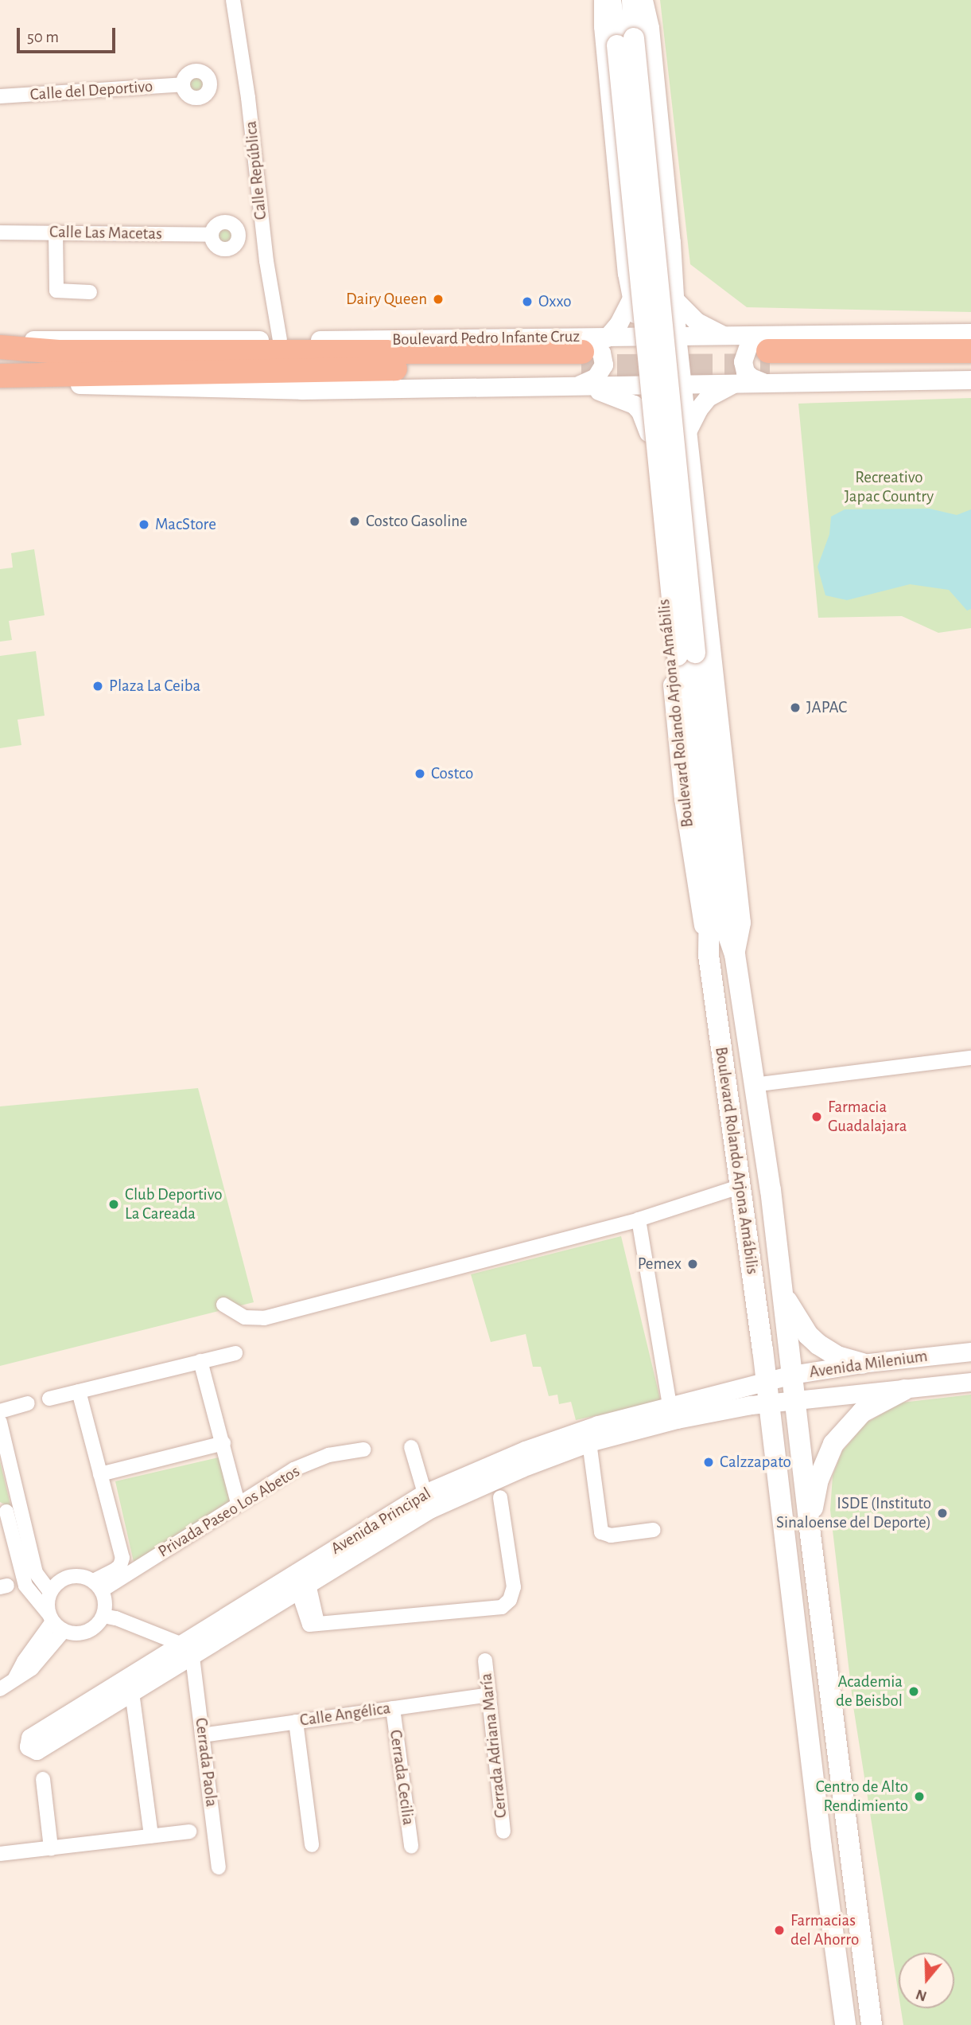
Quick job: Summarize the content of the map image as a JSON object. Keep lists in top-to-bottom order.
{
  "streets": {
    "highway": ["Boulevard Pedro Infante Cruz"],
    "main road": ["Boulevard Rolando Arjona Amábilis"],
    "street": [
      "Calle del Deportivo",
      "Calle República",
      "Calle Las Macetas",
      "Avenida Milenium",
      "Privada Paseo Los Abetos",
      "Avenida Principal",
      "Calle Angélica",
      "Cerrada Adriana María",
      "Cerrada Paola",
      "Cerrada Cecilia"
    ]
  },
  "crossings": [
    ["Calle República", "Boulevard Pedro Infante Cruz"],
    ["Boulevard Pedro Infante Cruz", "Boulevard Rolando Arjona Amábilis"],
    ["Boulevard Rolando Arjona Amábilis", "Avenida Milenium"],
    ["Boulevard Rolando Arjona Amábilis", "Avenida Principal"],
    ["Avenida Milenium", "Avenida Principal"],
    ["Avenida Principal", "Cerrada Paola"],
    ["Calle Angélica", "Cerrada Adriana María"],
    ["Calle Angélica", "Cerrada Paola"],
    ["Calle Angélica", "Cerrada Cecilia"]
  ],
  "parks": ["Recreativo Japac Country"],
  "places": [
    "Dairy Queen",
    "Oxxo",
    "Costco Gasoline",
    "MacStore",
    "Plaza La Ceiba",
    "JAPAC",
    "Costco",
    "Farmacia Guadalajara",
    "Club Deportivo La Careada",
    "Pemex",
    "Calzzapato",
    "ISDE (Instituto Sinaloense del Deporte)",
    "Academia de Beisbol",
    "Centro de Alto Rendimiento",
    "Farmacias del Ahorro"
  ],
  "scale_bar": "50 m",
  "north": "bottom"
}
